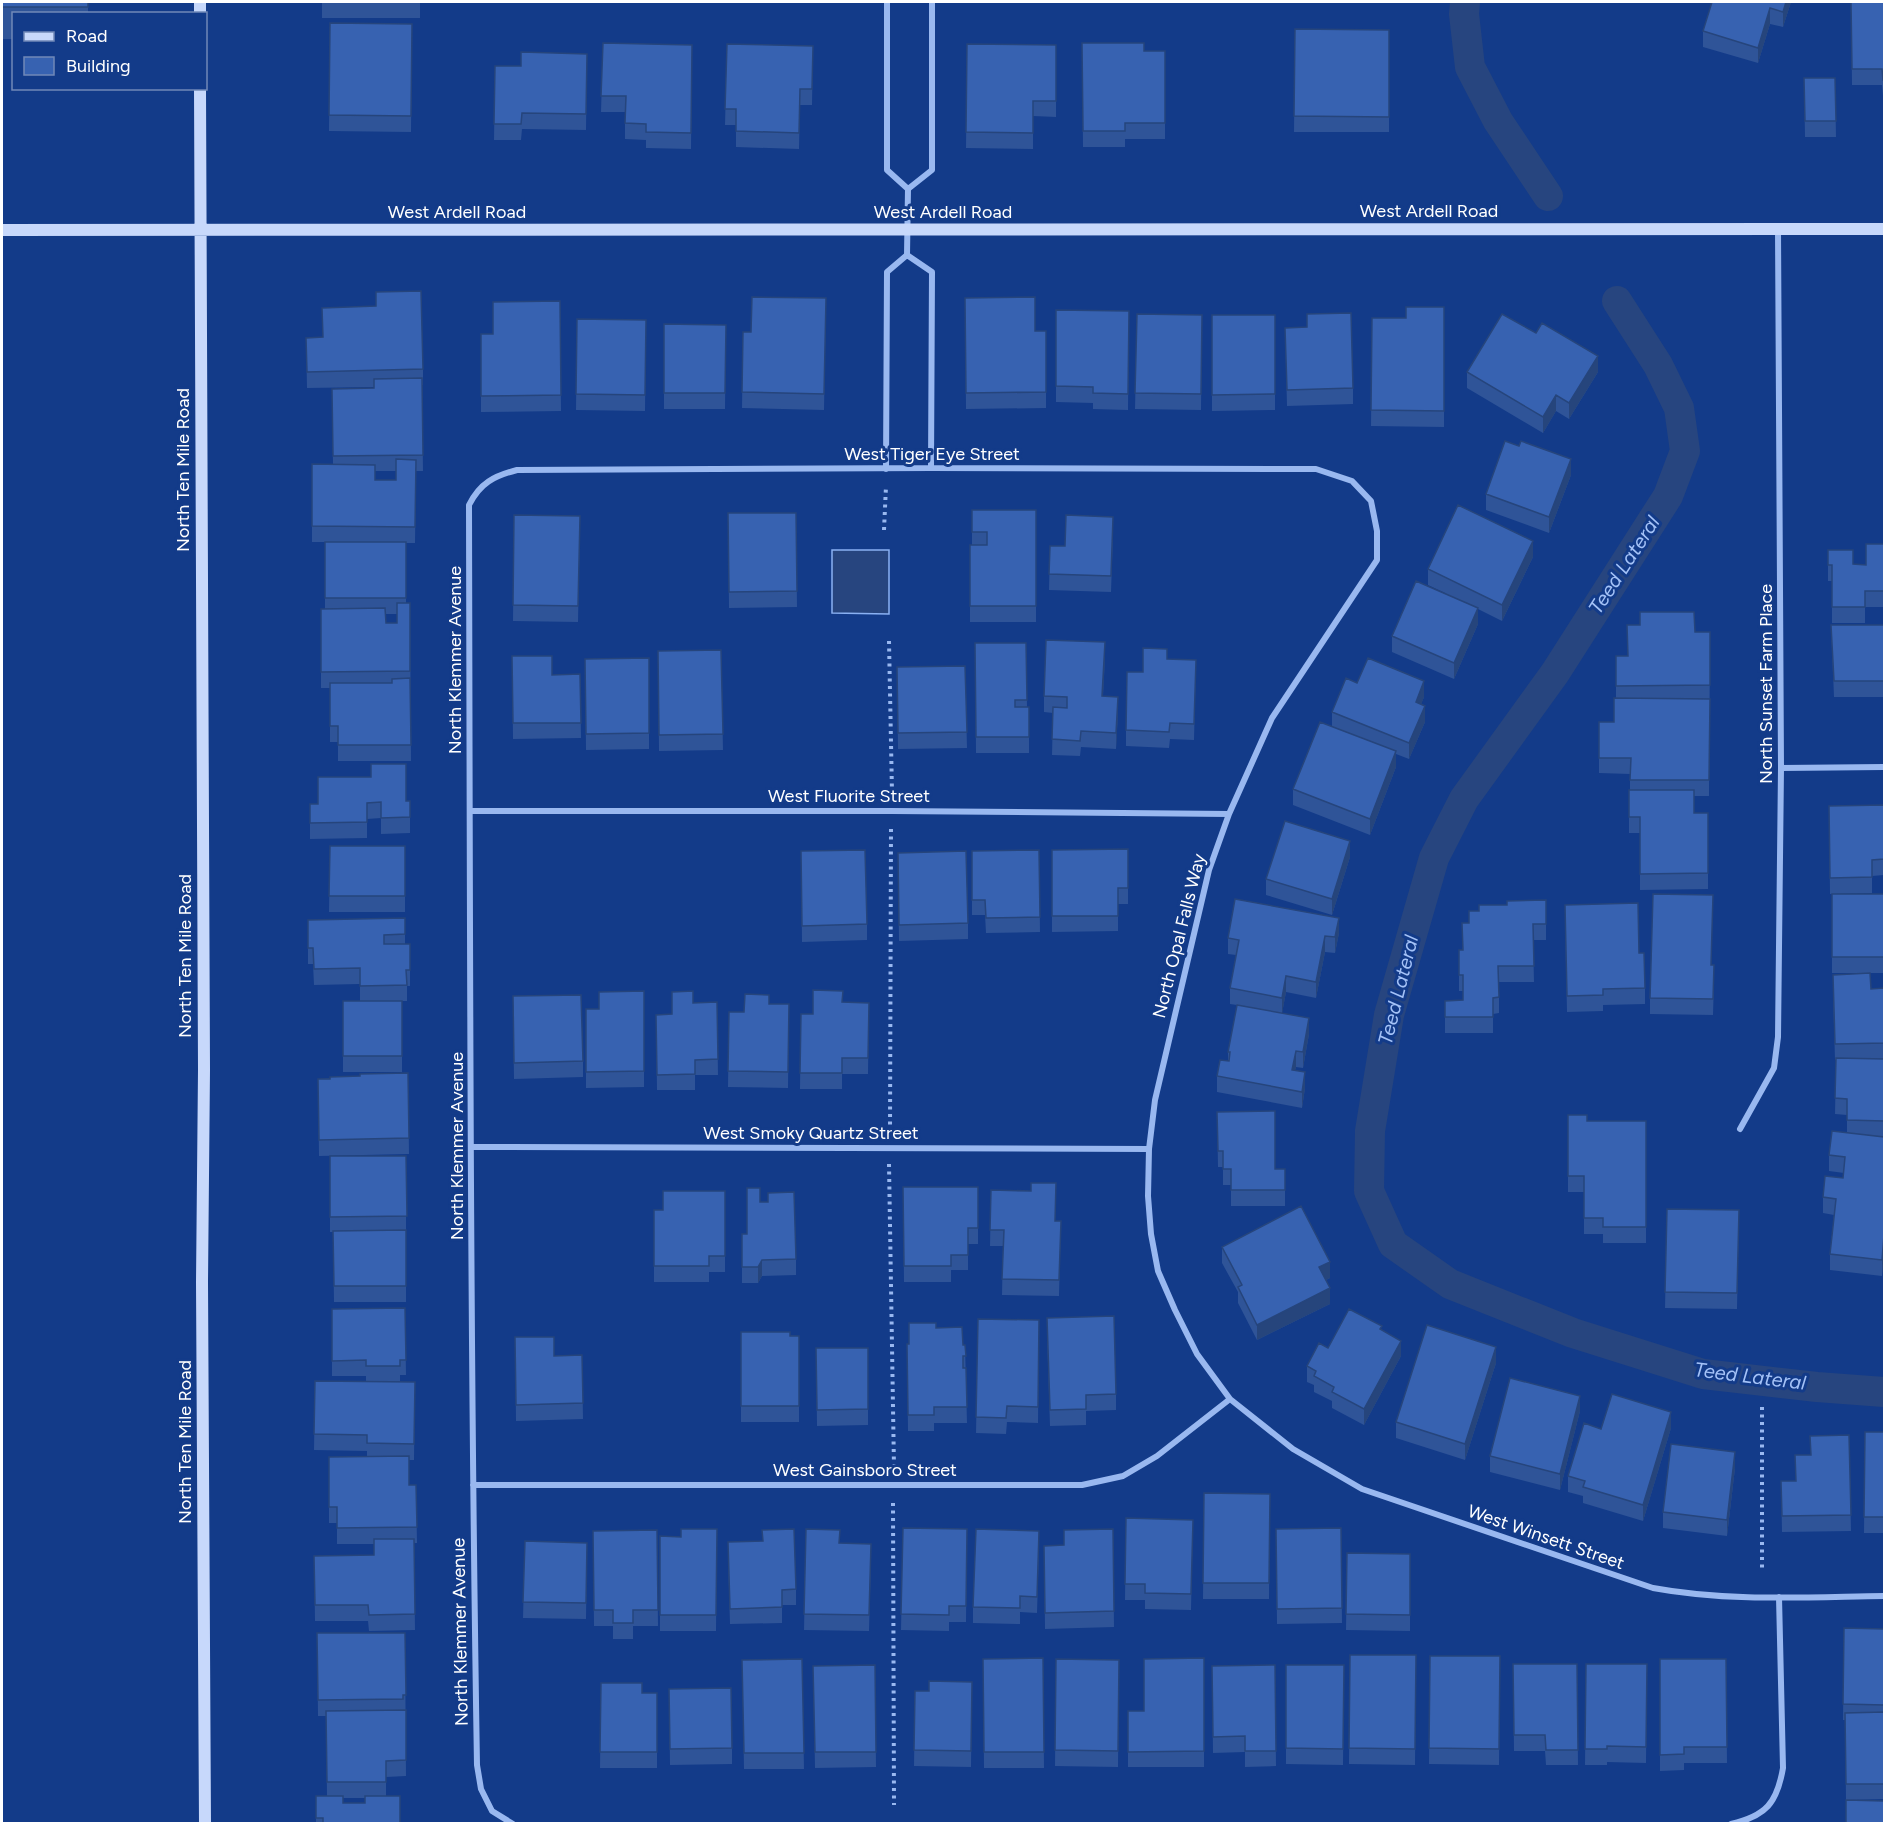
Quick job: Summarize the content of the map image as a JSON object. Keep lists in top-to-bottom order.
{
  "streets": {
    "street": [
      "West Ardell Road",
      "West Tiger Eye Street",
      "North Ten Mile Road",
      "North Klemmer Avenue",
      "North Sunset Farm Place",
      "West Fluorite Street",
      "North Opal Falls Way",
      "West Smoky Quartz Street",
      "West Gainsboro Street",
      "West Winsett Street"
    ]
  },
  "crossings": [
    ["West Ardell Road", "North Ten Mile Road"],
    ["West Ardell Road", "North Sunset Farm Place"],
    ["West Tiger Eye Street", "North Klemmer Avenue"],
    ["West Tiger Eye Street", "North Opal Falls Way"],
    ["North Klemmer Avenue", "West Fluorite Street"],
    ["North Klemmer Avenue", "West Smoky Quartz Street"],
    ["North Klemmer Avenue", "West Gainsboro Street"],
    ["West Fluorite Street", "North Opal Falls Way"],
    ["North Opal Falls Way", "West Smoky Quartz Street"],
    ["North Opal Falls Way", "West Gainsboro Street"],
    ["North Opal Falls Way", "West Winsett Street"],
    ["West Gainsboro Street", "West Winsett Street"]
  ],
  "water": ["Teed Lateral"],
  "legend": ["Road", "Building"]
}
